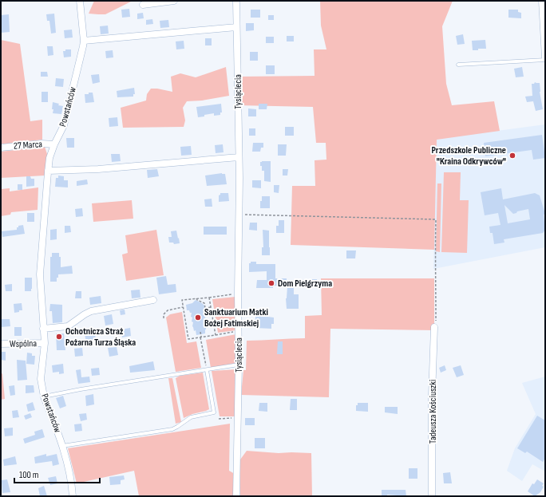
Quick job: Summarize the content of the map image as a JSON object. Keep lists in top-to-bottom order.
{
  "streets": {
    "street": [
      "Tysiąclecia",
      "Powstańców",
      "27 Marca",
      "Wspólna",
      "Tadeusza Kościuszki"
    ]
  },
  "crossings": [
    ["Powstańców", "27 Marca"],
    ["Powstańców", "Wspólna"]
  ],
  "places": [
    "Przedszkole Publiczne \"Kraina Odkrywców\"",
    "Dom Pielgrzyma",
    "Sanktuarium Matki Bożej Fatimskiej",
    "Ochotnicza Straż Pożarna Turza Śląska"
  ],
  "scale_bar": "100 m"
}
